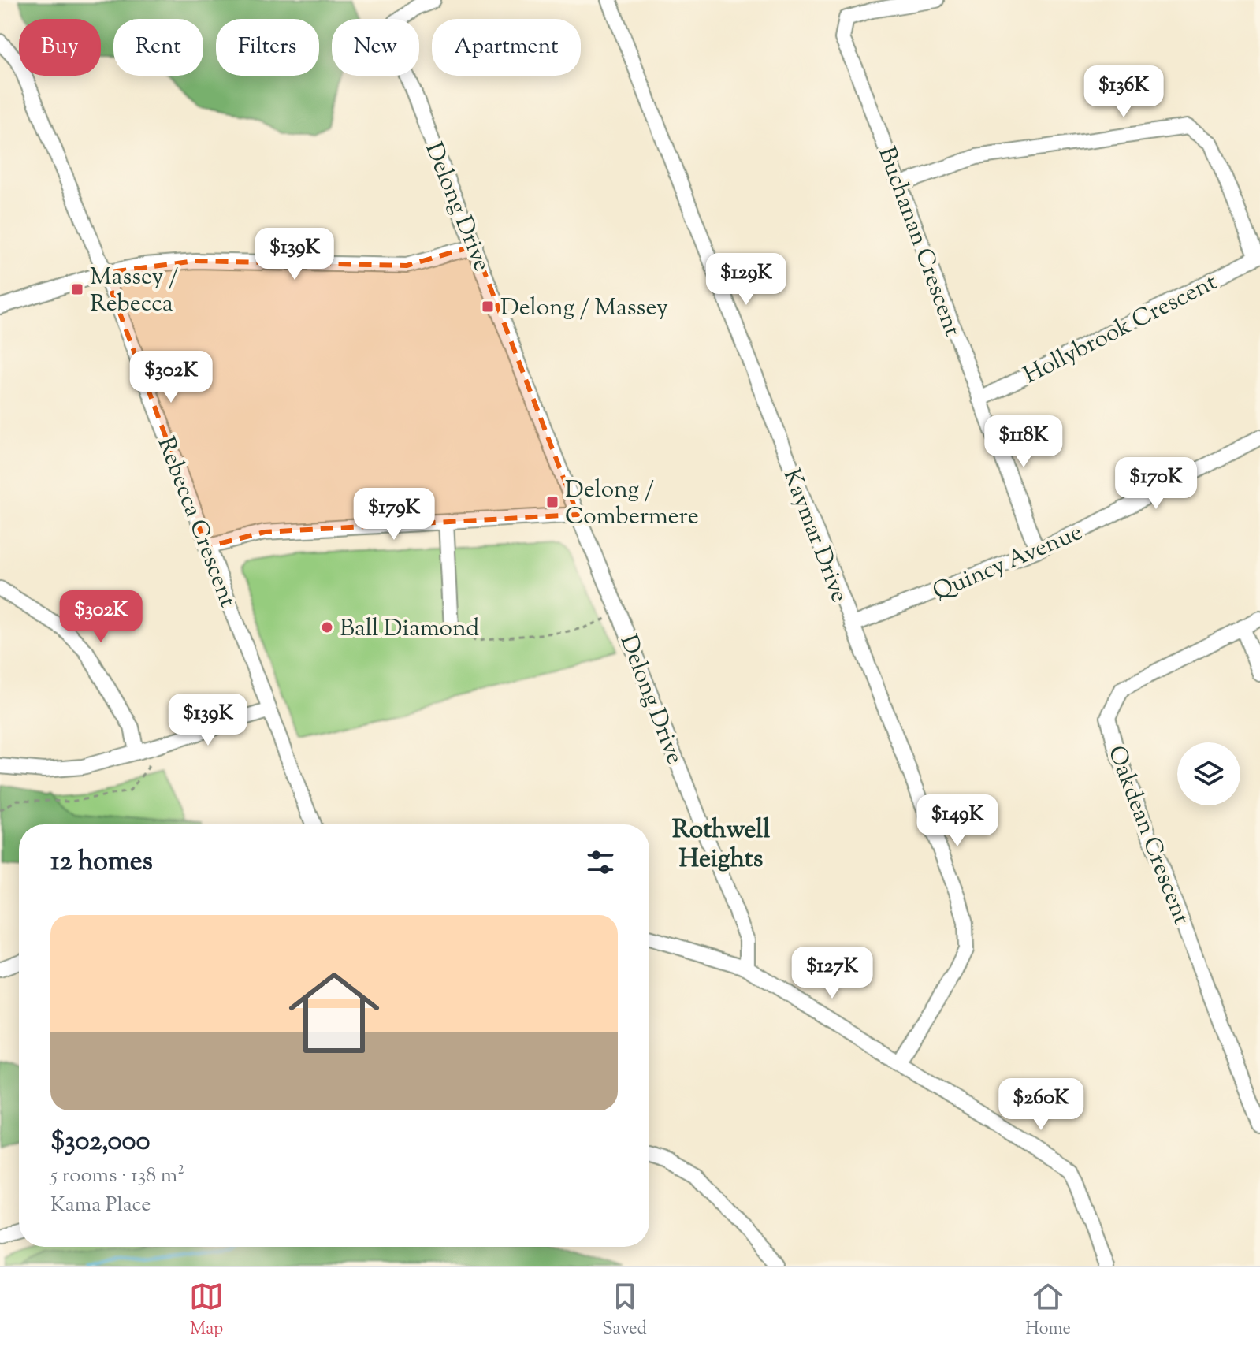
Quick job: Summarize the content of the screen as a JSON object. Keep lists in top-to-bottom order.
{
  "streets": {
    "street": [
      "Delong Drive",
      "Buchanan Crescent",
      "Hollybrook Crescent",
      "Rebecca Crescent",
      "Kaymar Drive",
      "Quincy Avenue",
      "Oakdean Crescent"
    ]
  },
  "crossings": [
    ["Buchanan Crescent", "Hollybrook Crescent"],
    ["Buchanan Crescent", "Quincy Avenue"],
    ["Kaymar Drive", "Quincy Avenue"]
  ],
  "districts": ["Rothwell Heights"],
  "places": {
    "transit": ["Massey / Rebecca", "Delong / Massey", "Delong / Combermere"],
    "other": ["Ball Diamond"]
  },
  "page": {
    "chip": [
      "Buy",
      "Rent",
      "Filters",
      "New",
      "Apartment"
    ],
    "price": [
      "$136K",
      "$139K",
      "$129K",
      "$302K",
      "$118K",
      "$170K",
      "$179K",
      "$302K",
      "$139K",
      "$149K",
      "$127K",
      "$260K"
    ],
    "heading": "12 homes",
    "list": [
      {
        "name": "$302,000",
        "note": "5 rooms · 138 m² · Kama Place"
      }
    ],
    "tabs": ["Map", "Saved", "Home"]
  }
}
